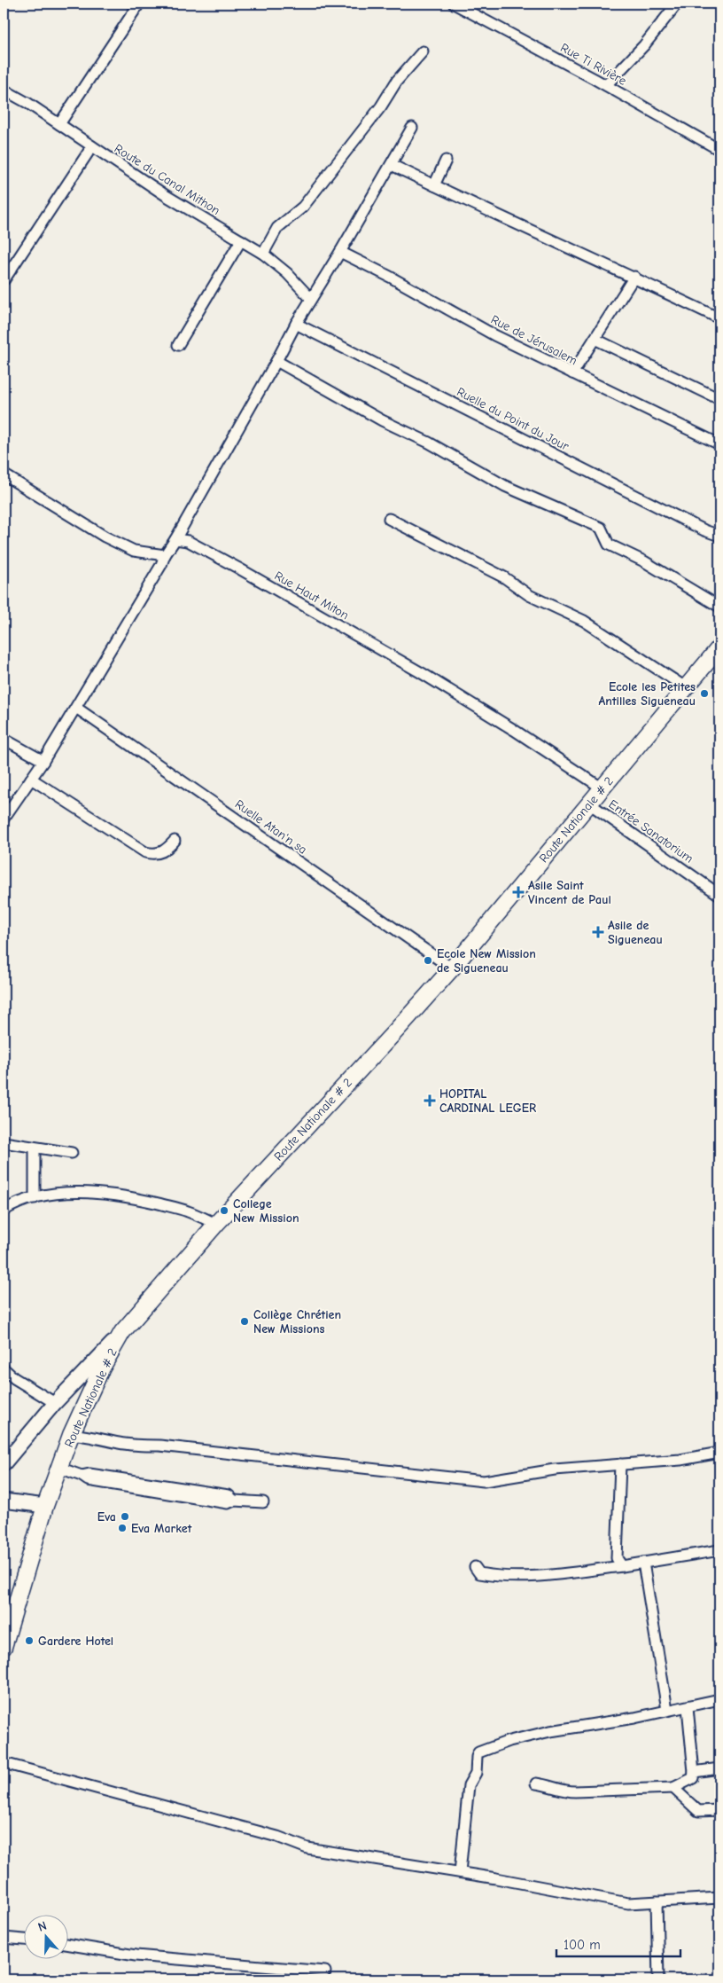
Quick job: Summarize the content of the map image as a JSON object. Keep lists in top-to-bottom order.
{
  "streets": {
    "main road": ["Route Nationale # 2"],
    "street": [
      "Rue Ti Rivière",
      "Route du Canal Mithon",
      "Rue de Jérusalem",
      "Ruelle du Point du Jour",
      "Rue Haut Miton",
      "Ruelle Atan'n sa",
      "Entrée Sanatorium"
    ]
  },
  "crossings": [
    ["Rue Haut Miton", "Route Nationale # 2"],
    ["Route Nationale # 2", "Ruelle Atan'n sa"],
    ["Route Nationale # 2", "Entrée Sanatorium"]
  ],
  "places": {
    "other": [
      "Ecole les Petites Antilles Sigueneau",
      "Ecole New Mission de Sigueneau",
      "College New Mission",
      "Collège Chrétien New Missions",
      "Eva",
      "Eva Market",
      "Gardere Hotel"
    ],
    "health": ["Asile Saint Vincent de Paul", "Asile de Sigueneau", "HOPITAL CARDINAL LEGER"]
  },
  "scale_bar": "100 m",
  "north": "top"
}
